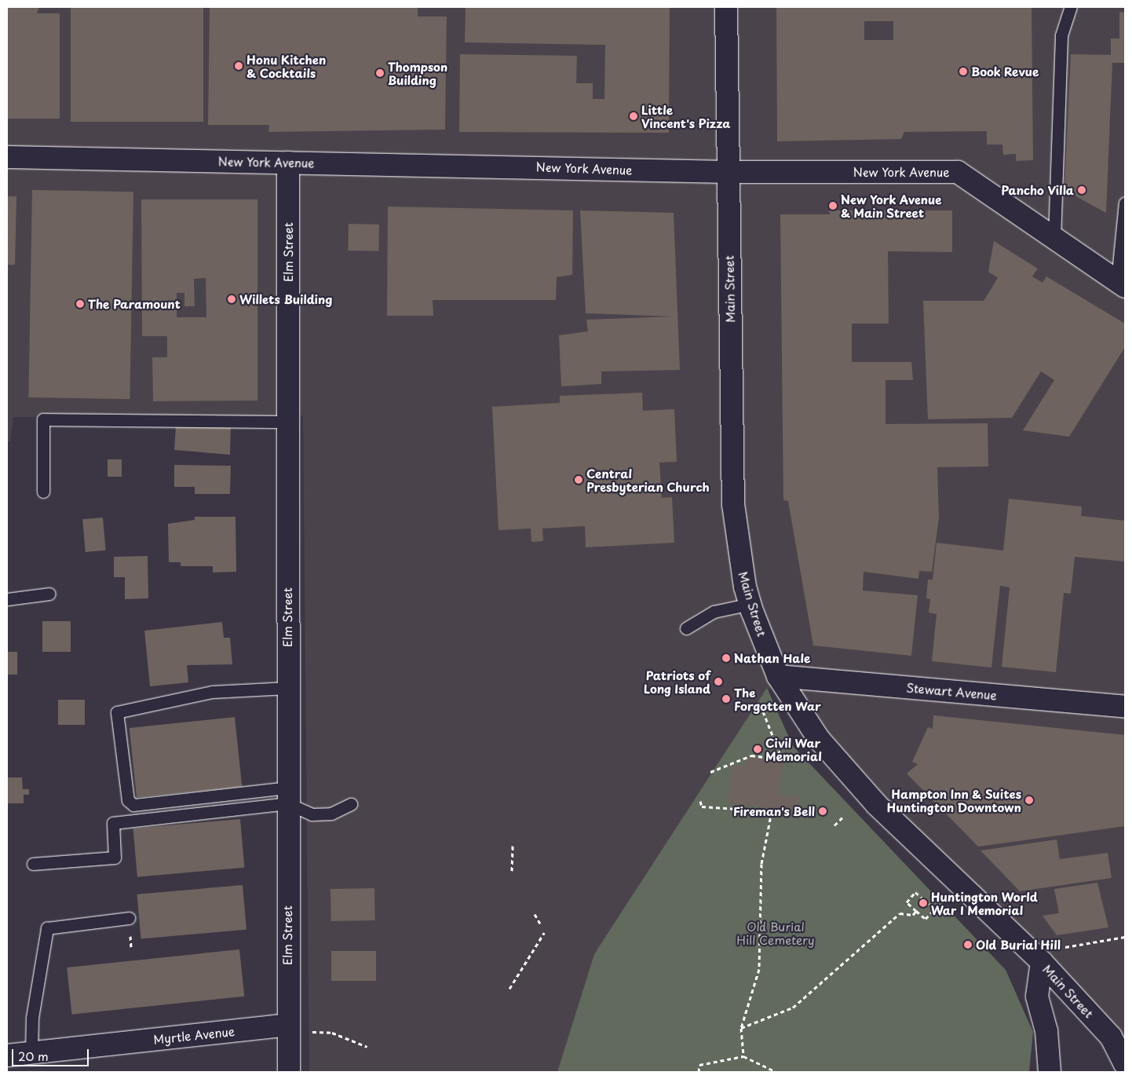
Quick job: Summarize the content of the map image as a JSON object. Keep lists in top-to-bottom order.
{
  "streets": {
    "main road": [
      "New York Avenue",
      "Elm Street",
      "Main Street",
      "Stewart Avenue",
      "Myrtle Avenue"
    ]
  },
  "crossings": [
    ["New York Avenue", "Elm Street"],
    ["New York Avenue", "Main Street"],
    ["Elm Street", "Myrtle Avenue"],
    ["Main Street", "Stewart Avenue"]
  ],
  "parks": ["Old Burial Hill Cemetery"],
  "places": [
    "Honu Kitchen & Cocktails",
    "Book Revue",
    "Thompson Building",
    "Little Vincent's Pizza",
    "Pancho Villa",
    "New York Avenue & Main Street",
    "Willets Building",
    "The Paramount",
    "Central Presbyterian Church",
    "Nathan Hale",
    "Patriots of Long Island",
    "The Forgotten War",
    "Civil War Memorial",
    "Hampton Inn & Suites Huntington Downtown",
    "Fireman's Bell",
    "Huntington World War I Memorial",
    "Old Burial Hill"
  ],
  "scale_bar": "20 m"
}
